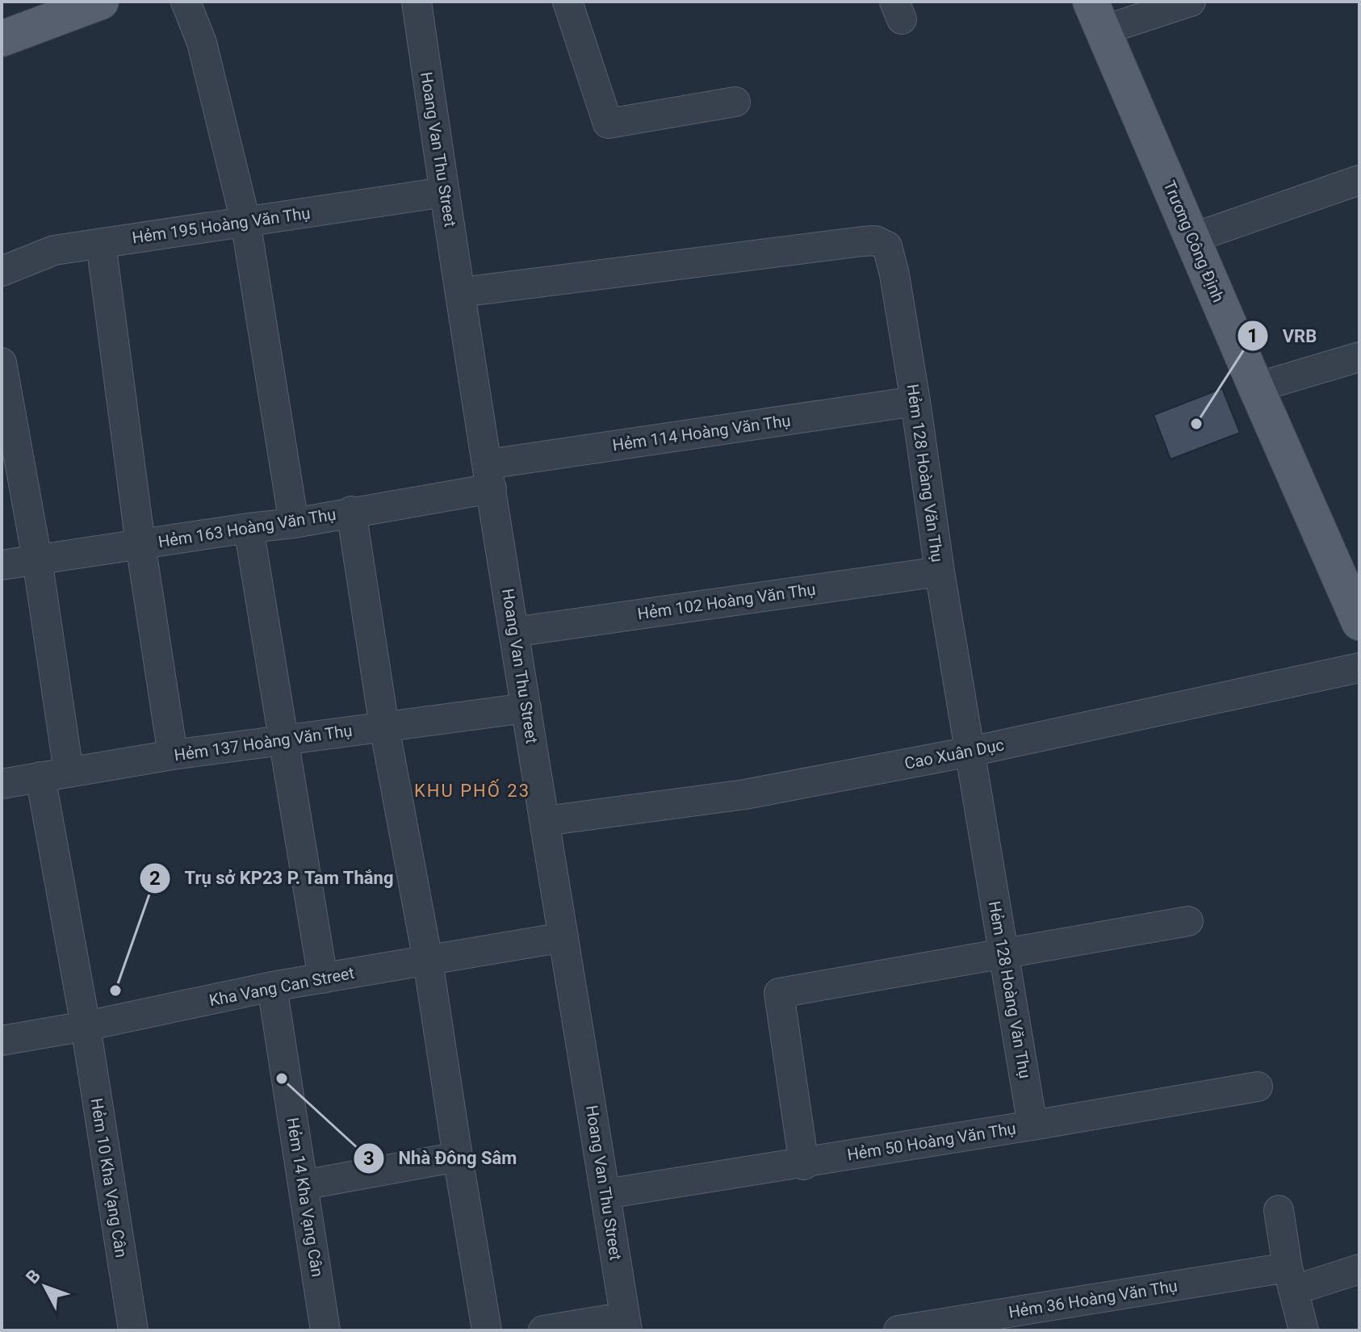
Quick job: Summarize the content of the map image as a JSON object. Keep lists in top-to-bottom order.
{
  "streets": {
    "main road": ["Trương Công Định"],
    "street": [
      "Hoang Van Thu Street",
      "Hẻm 195 Hoàng Văn Thụ",
      "Hẻm 114 Hoàng Văn Thụ",
      "Hẻm 128 Hoàng Văn Thụ",
      "Hẻm 163 Hoàng Văn Thụ",
      "Hẻm 102 Hoàng Văn Thụ",
      "Hẻm 137 Hoàng Văn Thụ",
      "Cao Xuân Dục",
      "Kha Vang Can Street",
      "Hẻm 50 Hoàng Văn Thụ",
      "Hẻm 10 Kha Vạng Cân",
      "Hẻm 14 Kha Vạng Cân",
      "Hẻm 36 Hoàng Văn Thụ"
    ]
  },
  "crossings": [
    ["Hoang Van Thu Street", "Hẻm 195 Hoàng Văn Thụ"],
    ["Hoang Van Thu Street", "Hẻm 114 Hoàng Văn Thụ"],
    ["Hoang Van Thu Street", "Hẻm 128 Hoàng Văn Thụ"],
    ["Hoang Van Thu Street", "Hẻm 163 Hoàng Văn Thụ"],
    ["Hoang Van Thu Street", "Hẻm 102 Hoàng Văn Thụ"],
    ["Hoang Van Thu Street", "Hẻm 137 Hoàng Văn Thụ"],
    ["Hoang Van Thu Street", "Cao Xuân Dục"],
    ["Hoang Van Thu Street", "Kha Vang Can Street"],
    ["Hoang Van Thu Street", "Hẻm 50 Hoàng Văn Thụ"],
    ["Hẻm 114 Hoàng Văn Thụ", "Hẻm 128 Hoàng Văn Thụ"],
    ["Hẻm 114 Hoàng Văn Thụ", "Hẻm 163 Hoàng Văn Thụ"],
    ["Hẻm 128 Hoàng Văn Thụ", "Hẻm 102 Hoàng Văn Thụ"],
    ["Hẻm 128 Hoàng Văn Thụ", "Cao Xuân Dục"],
    ["Hẻm 128 Hoàng Văn Thụ", "Hẻm 50 Hoàng Văn Thụ"],
    ["Hẻm 137 Hoàng Văn Thụ", "Hẻm 10 Kha Vạng Cân"],
    ["Kha Vang Can Street", "Hẻm 10 Kha Vạng Cân"],
    ["Kha Vang Can Street", "Hẻm 14 Kha Vạng Cân"]
  ],
  "districts": ["KHU PHỐ 23"],
  "places": ["VRB", "Trụ sở KP23 P. Tam Thắng", "Nhà Đông Sâm"],
  "north": "top left"
}
